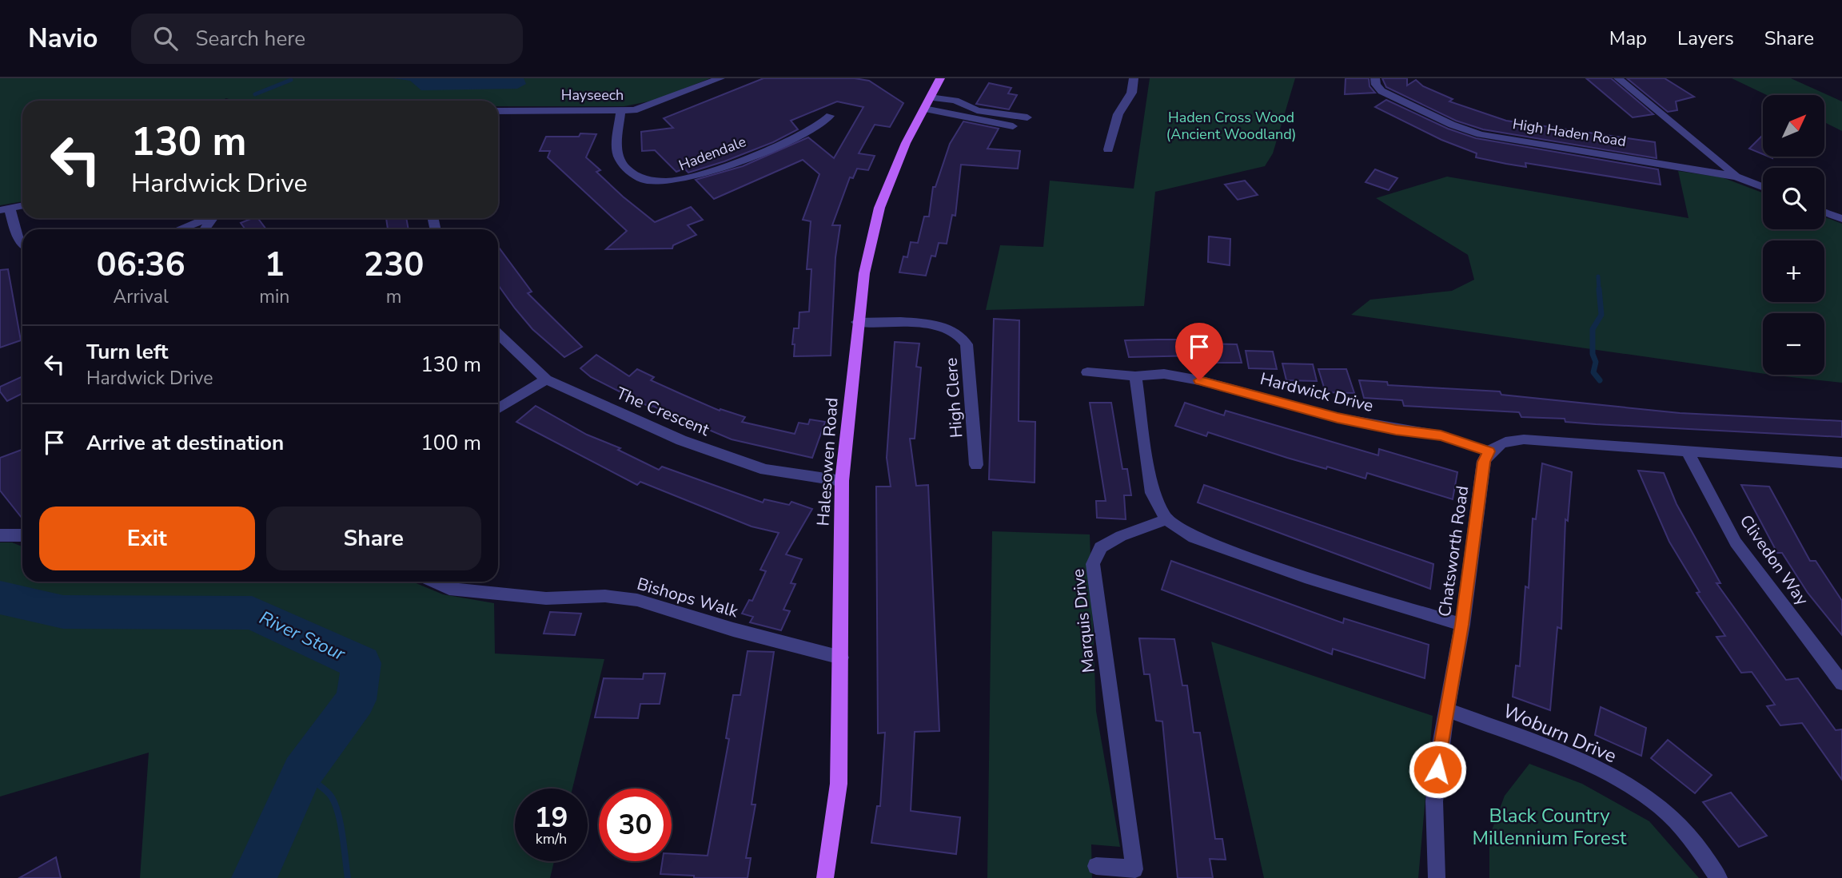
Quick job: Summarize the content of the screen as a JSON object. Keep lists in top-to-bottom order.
{
  "streets": {
    "main road": ["Halesowen Road"],
    "street": [
      "Hayseech",
      "High Haden Road",
      "Hadendale",
      "Hardwick Drive",
      "High Clere",
      "The Crescent",
      "Chatsworth Road",
      "Clivedon Way",
      "Bishops Walk",
      "Marquis Drive",
      "Woburn Drive"
    ]
  },
  "crossings": [
    ["Hayseech", "Hadendale"],
    ["Hardwick Drive", "Chatsworth Road"],
    ["High Clere", "Halesowen Road"],
    ["The Crescent", "Halesowen Road"],
    ["Halesowen Road", "Bishops Walk"],
    ["Chatsworth Road", "Woburn Drive"]
  ],
  "water": ["River Stour"],
  "parks": ["Haden Cross Wood (Ancient Woodland)", "Black Country Millennium Forest"],
  "north": "top right",
  "page": {
    "header": "Navio",
    "search": "Search here",
    "nav": ["Map", "Layers", "Share"],
    "map_buttons": ["+", "−"],
    "turn": ["130 m", "Hardwick Drive"],
    "eta": [
      "06:36",
      "Arrival",
      "1",
      "min",
      "230",
      "m"
    ],
    "list": [
      {
        "name": "Turn left",
        "note": "Hardwick Drive",
        "value": "130 m"
      },
      {
        "name": "Arrive at destination",
        "value": "100 m"
      }
    ],
    "buttons": ["Exit", "Share"],
    "speed": "19 km/h",
    "limit": "30"
  }
}
